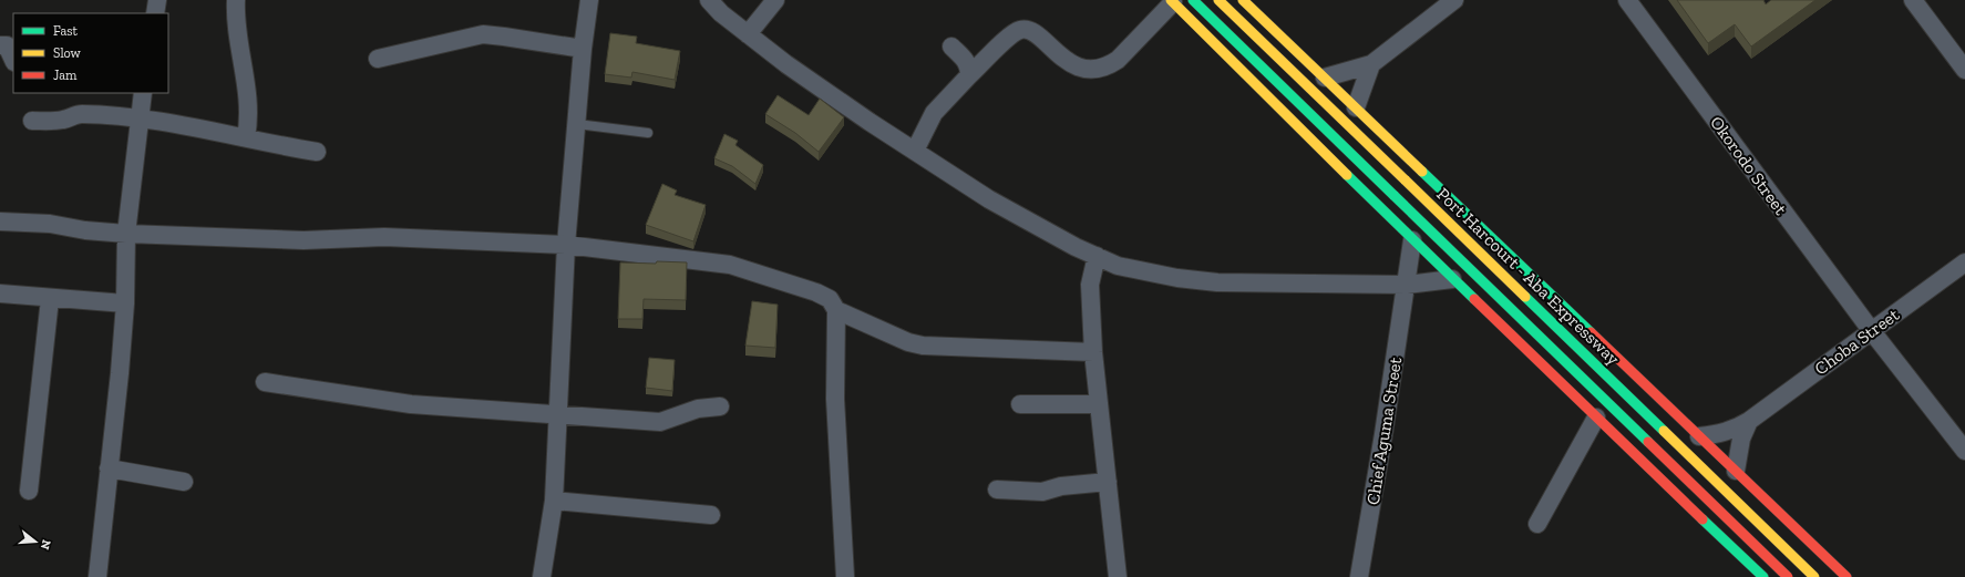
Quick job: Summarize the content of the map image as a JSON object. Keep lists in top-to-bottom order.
{
  "streets": {
    "main road": ["Port Harcourt - Aba Expressway"],
    "street": ["Okorodo Street", "Choba Street", "Chief Aguma Street"]
  },
  "crossings": [
    ["Okorodo Street", "Choba Street"]
  ],
  "legend": ["Fast", "Slow", "Jam"],
  "north": "right"
}
